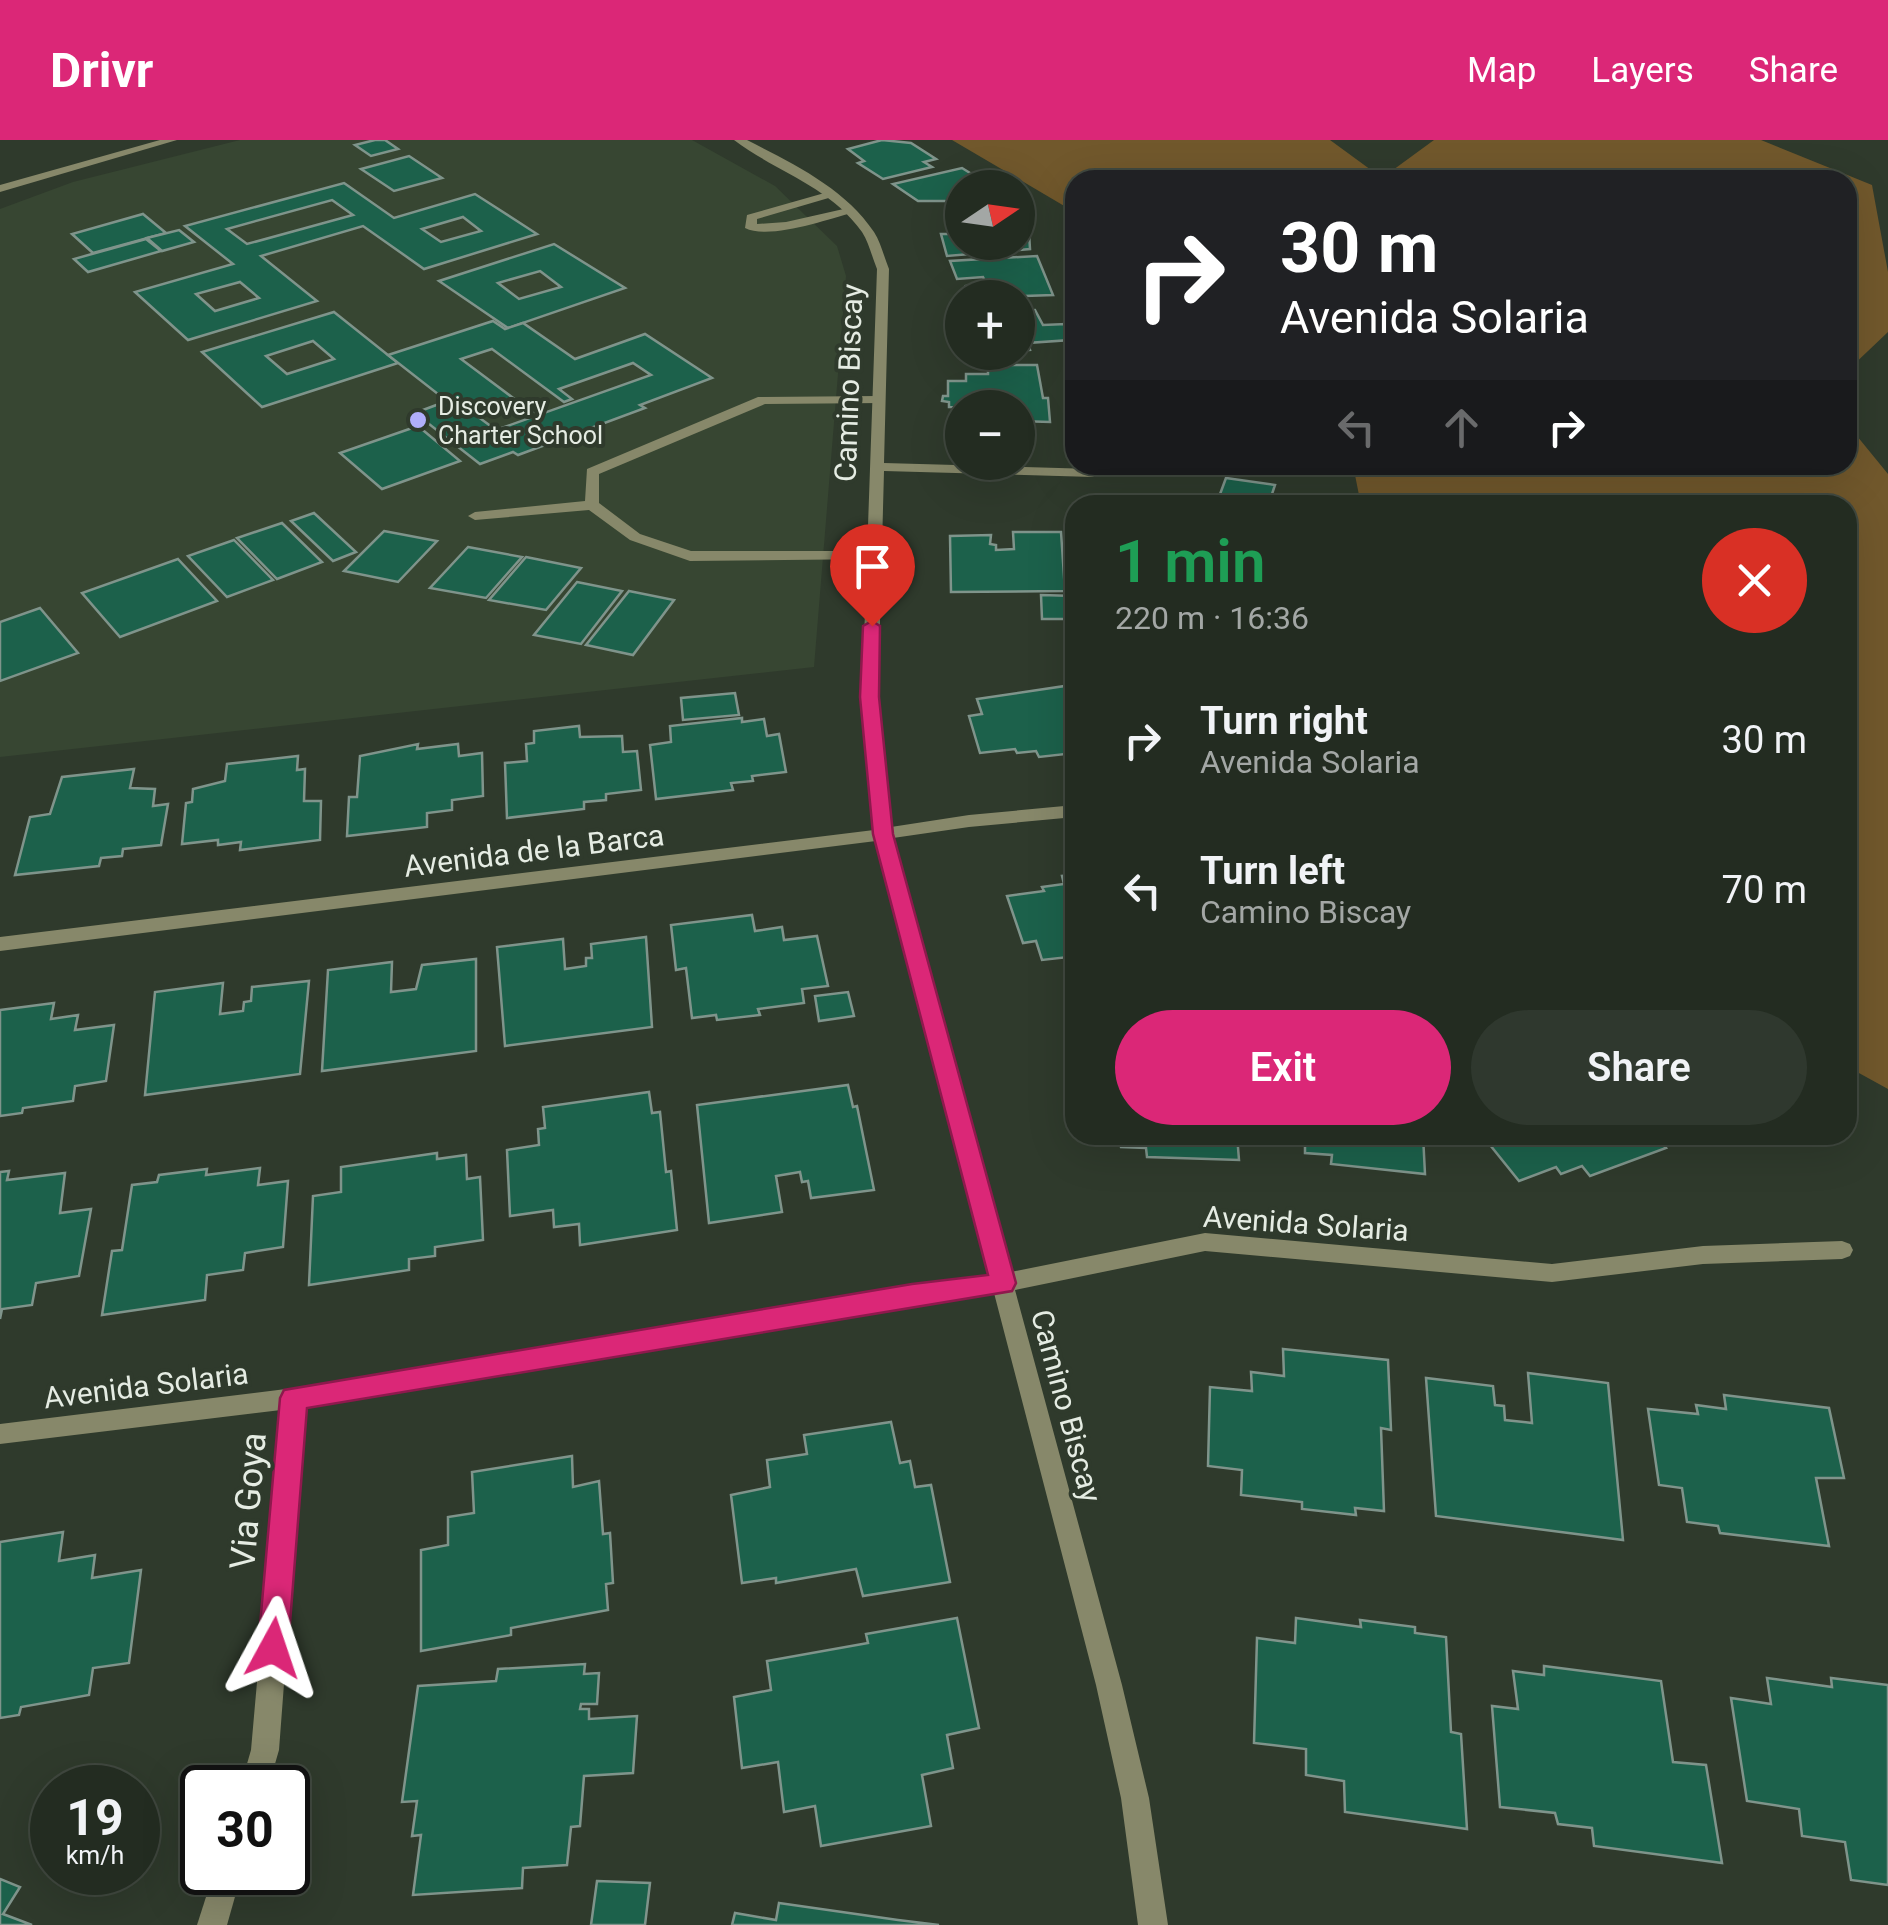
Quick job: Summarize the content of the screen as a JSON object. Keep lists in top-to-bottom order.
{
  "streets": {
    "street": [
      "Camino Biscay",
      "Avenida de la Barca",
      "Avenida Solaria",
      "Via Goya"
    ]
  },
  "crossings": [
    ["Camino Biscay", "Avenida de la Barca"],
    ["Camino Biscay", "Avenida Solaria"],
    ["Avenida Solaria", "Via Goya"]
  ],
  "places": ["Discovery Charter School"],
  "north": "right",
  "page": {
    "header": "Drivr",
    "nav": ["Map", "Layers", "Share"],
    "map_buttons": ["+", "−"],
    "turn": ["30 m", "Avenida Solaria"],
    "heading": ["1 min", "220 m · 16:36"],
    "list": [
      {
        "name": "Turn right",
        "note": "Avenida Solaria",
        "value": "30 m"
      },
      {
        "name": "Turn left",
        "note": "Camino Biscay",
        "value": "70 m"
      }
    ],
    "buttons": ["Exit", "Share"],
    "speed": "19 km/h",
    "limit": "30"
  }
}
